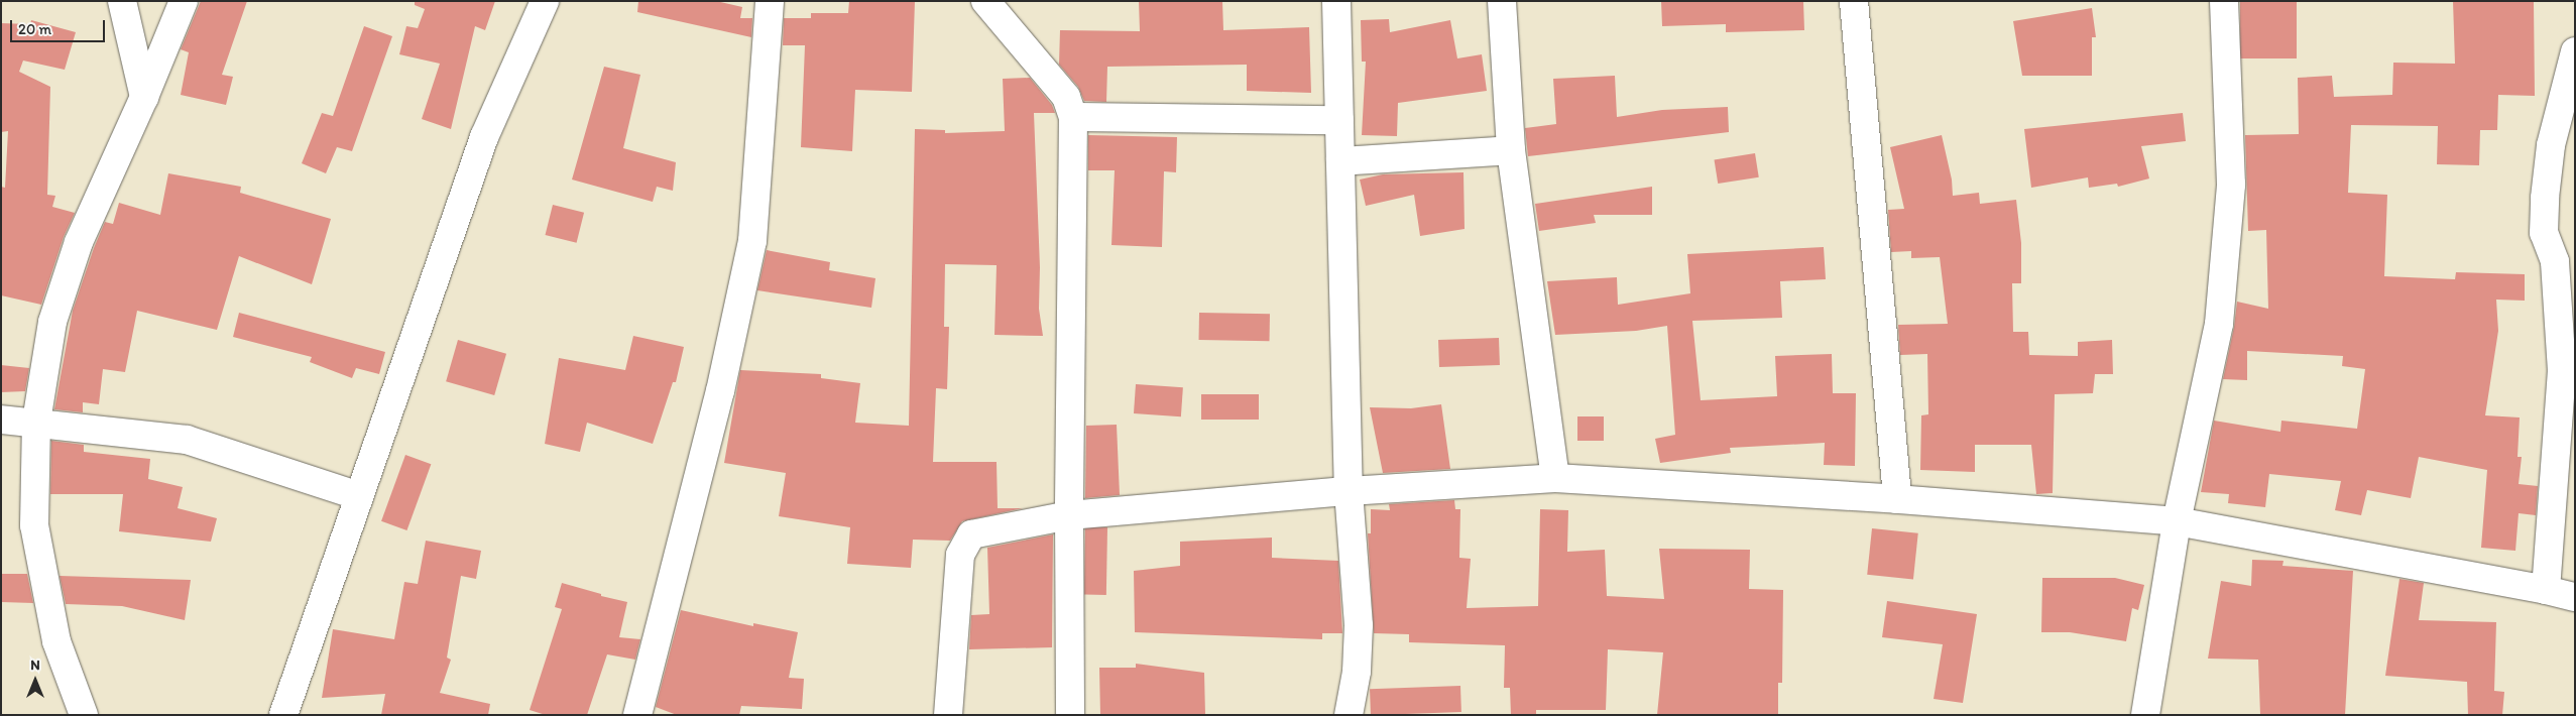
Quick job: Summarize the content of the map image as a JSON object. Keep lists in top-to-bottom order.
{
  "scale_bar": "20 m",
  "north": "top"
}
